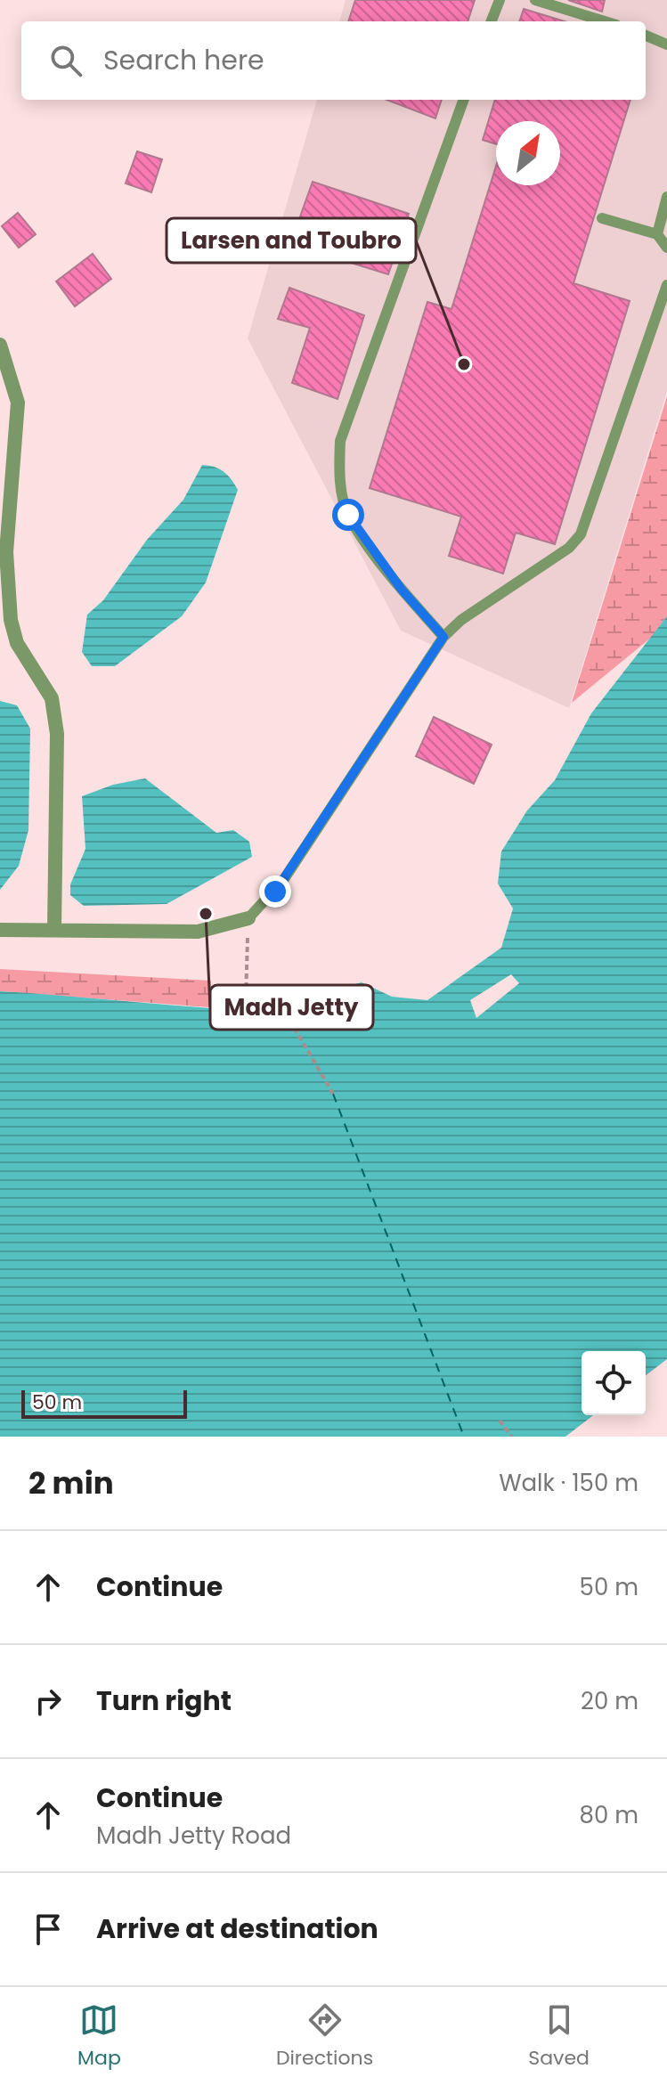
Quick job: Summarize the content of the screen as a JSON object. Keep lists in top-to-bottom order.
{
  "places": ["Larsen and Toubro", "Madh Jetty"],
  "scale_bar": "50 m",
  "north": "top right",
  "page": {
    "search": "Search here",
    "scale": "50 m",
    "heading": ["2 min", "Walk · 150 m"],
    "list": [
      ["Continue", "50 m"],
      ["Turn right", "20 m"],
      ["Continue", "Madh Jetty Road", "80 m"],
      "Arrive at destination"
    ],
    "nav": ["Map", "Directions", "Saved"]
  }
}
